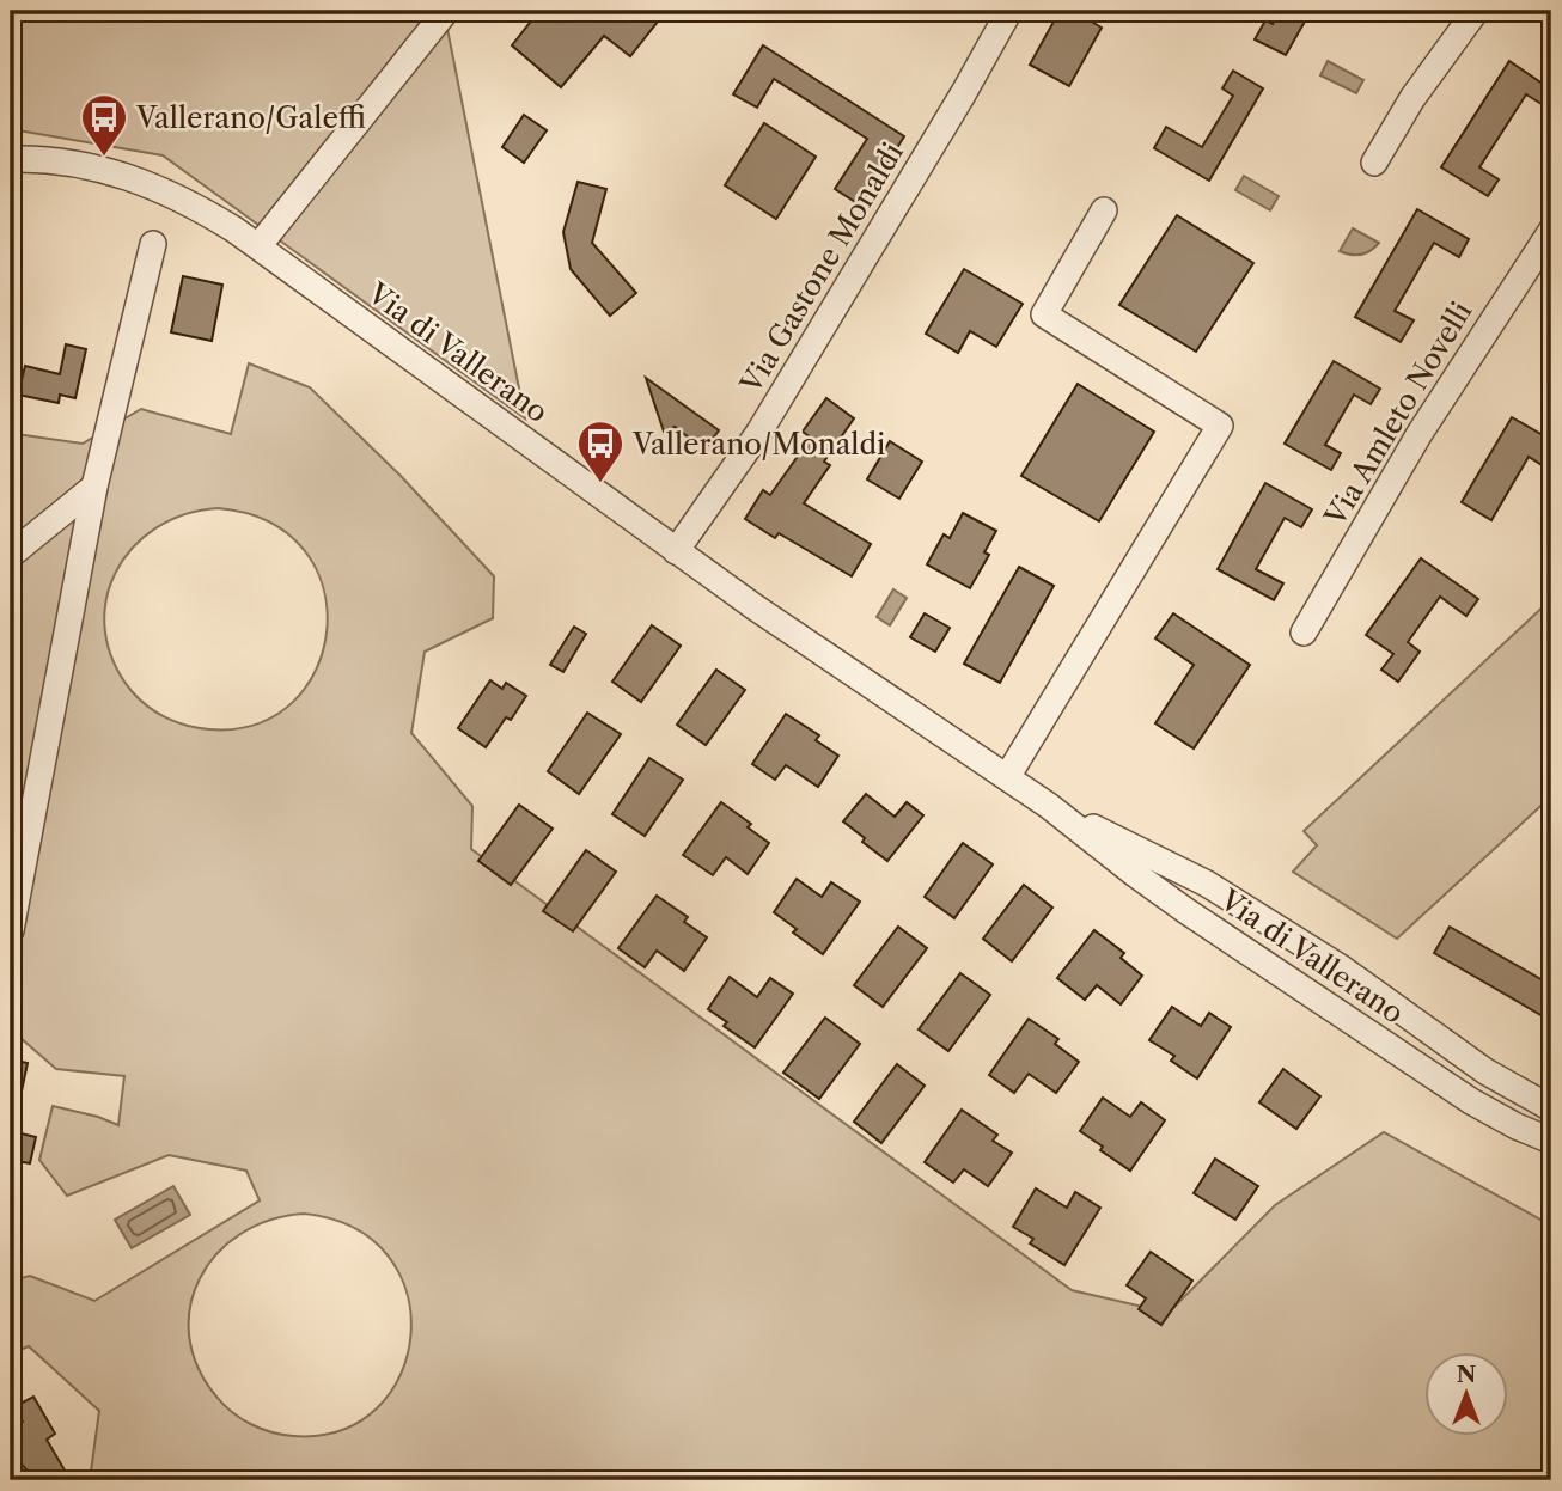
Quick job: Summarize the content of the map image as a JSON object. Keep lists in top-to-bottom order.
{
  "streets": {
    "street": ["Via Gastone Monaldi", "Via di Vallerano", "Via Amleto Novelli"]
  },
  "crossings": [
    ["Via Gastone Monaldi", "Via di Vallerano"]
  ],
  "places": {
    "bus stop": ["Vallerano/Galeffi", "Vallerano/Monaldi"]
  },
  "north": "top"
}
